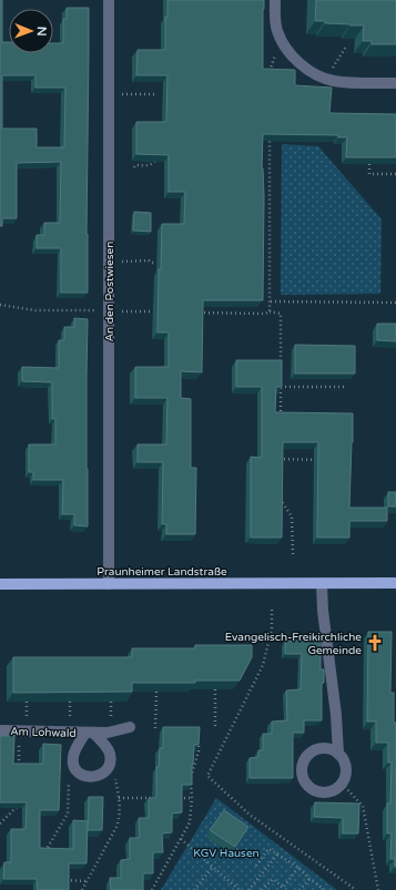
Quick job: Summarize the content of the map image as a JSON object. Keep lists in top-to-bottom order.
{
  "streets": {
    "main road": ["Praunheimer Landstraße"],
    "street": ["An den Postwiesen", "Am Lohwald"]
  },
  "crossings": [
    ["An den Postwiesen", "Praunheimer Landstraße"]
  ],
  "parks": ["KGV Hausen"],
  "places": {
    "church": ["Evangelisch-Freikirchliche Gemeinde"]
  },
  "north": "right"
}
